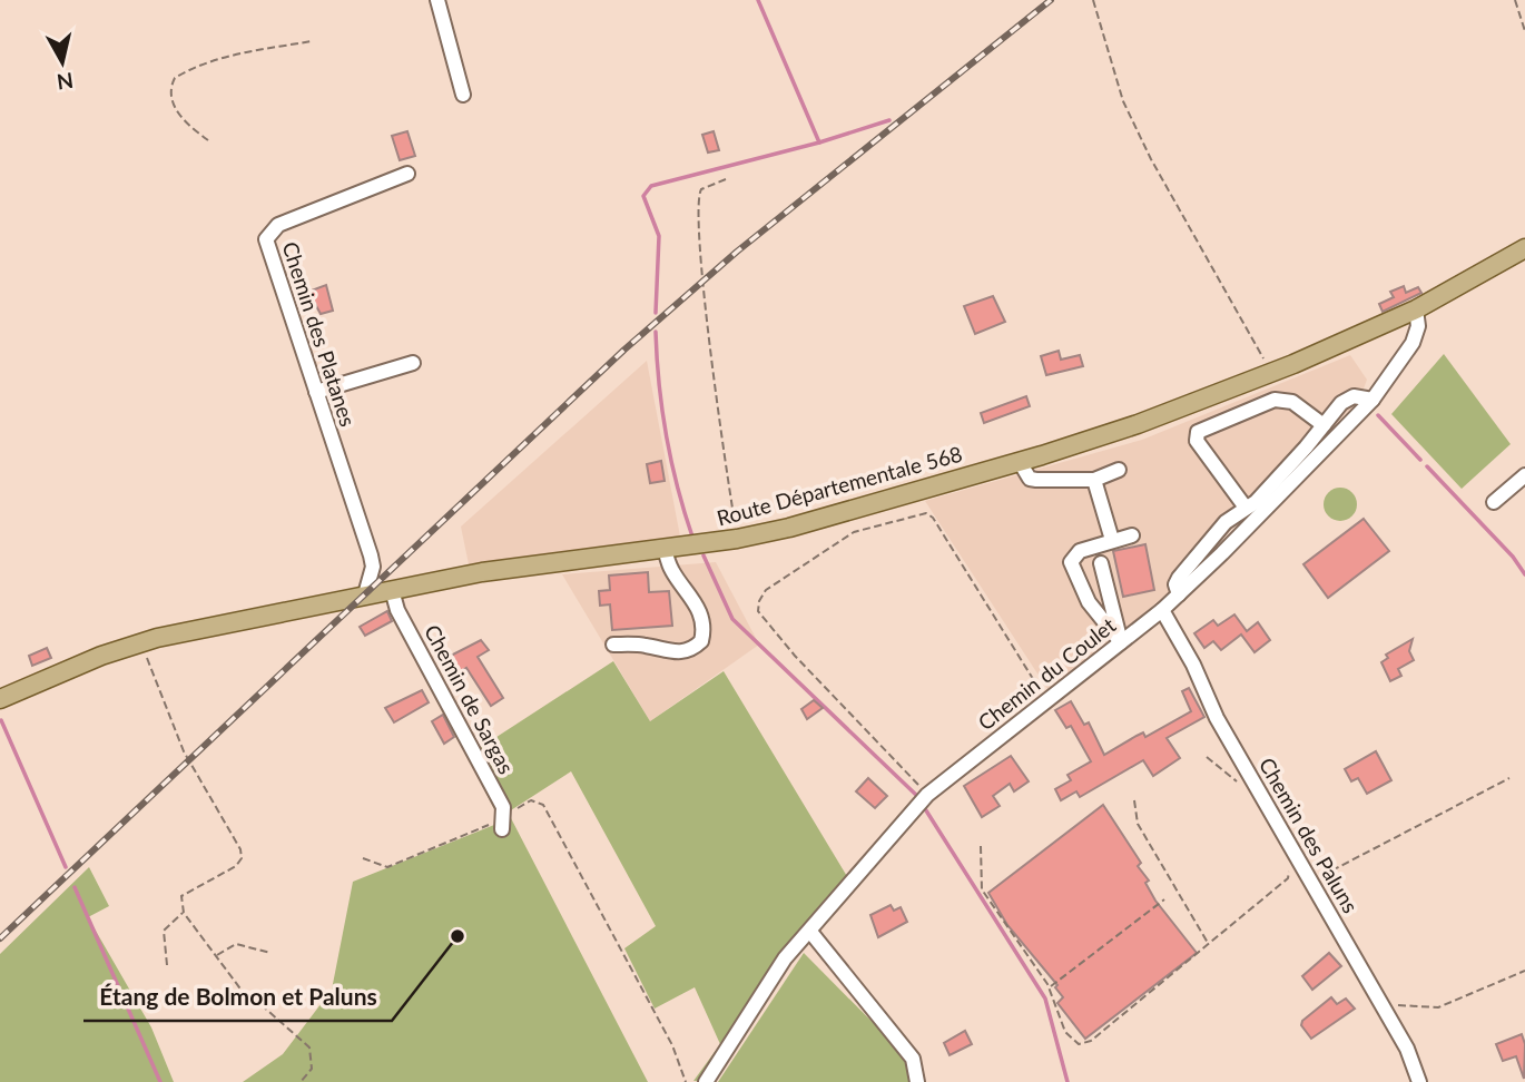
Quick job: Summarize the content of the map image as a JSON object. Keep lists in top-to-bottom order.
{
  "streets": {
    "main road": ["Route Départementale 568"],
    "street": [
      "Chemin des Platanes",
      "Chemin du Coulet",
      "Chemin de Sargas",
      "Chemin des Paluns"
    ]
  },
  "crossings": [
    ["Chemin des Platanes", "Route Départementale 568"],
    ["Route Départementale 568", "Chemin du Coulet"],
    ["Route Départementale 568", "Chemin de Sargas"],
    ["Chemin du Coulet", "Chemin des Paluns"]
  ],
  "places": ["Étang de Bolmon et Paluns"],
  "north": "bottom"
}
